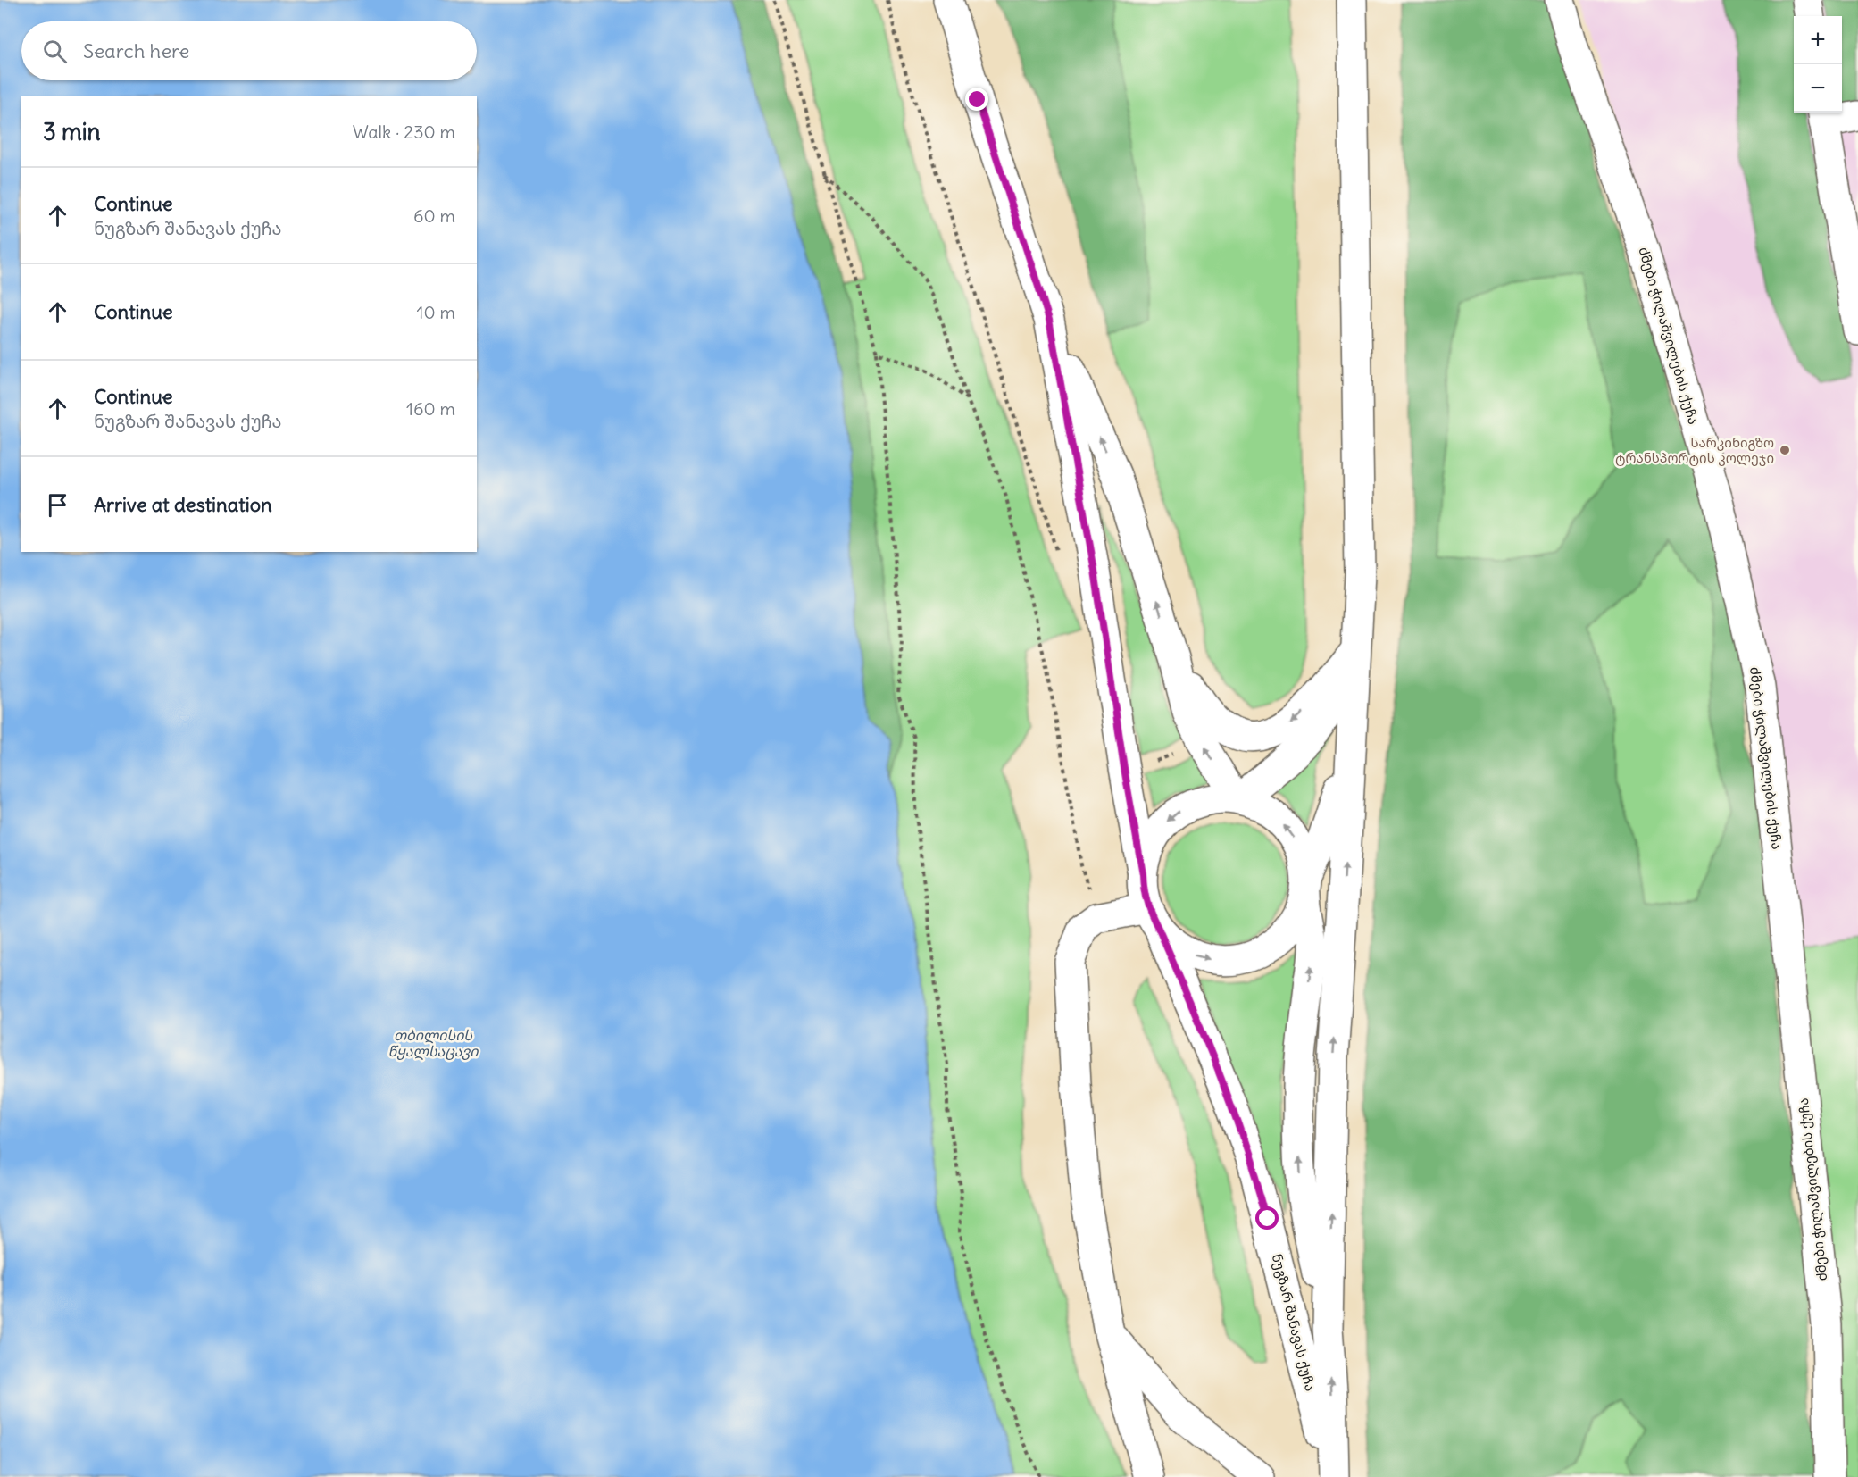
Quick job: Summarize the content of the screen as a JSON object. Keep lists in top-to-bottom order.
{
  "streets": {
    "main road": ["ძმები ჭილაშვილების ქუჩა", "ნუგზარ შანავას ქუჩა"]
  },
  "water": ["თბილისის წყალსაცავი"],
  "places": ["სარკინიგზო ტრანსპორტის კოლეჯი"],
  "page": {
    "map_buttons": ["+", "−"],
    "search": "Search here",
    "heading": ["3 min", "Walk · 230 m"],
    "list": [
      ["Continue", "ნუგზარ შანავას ქუჩა", "60 m"],
      ["Continue", "10 m"],
      ["Continue", "ნუგზარ შანავას ქუჩა", "160 m"],
      "Arrive at destination"
    ]
  }
}
